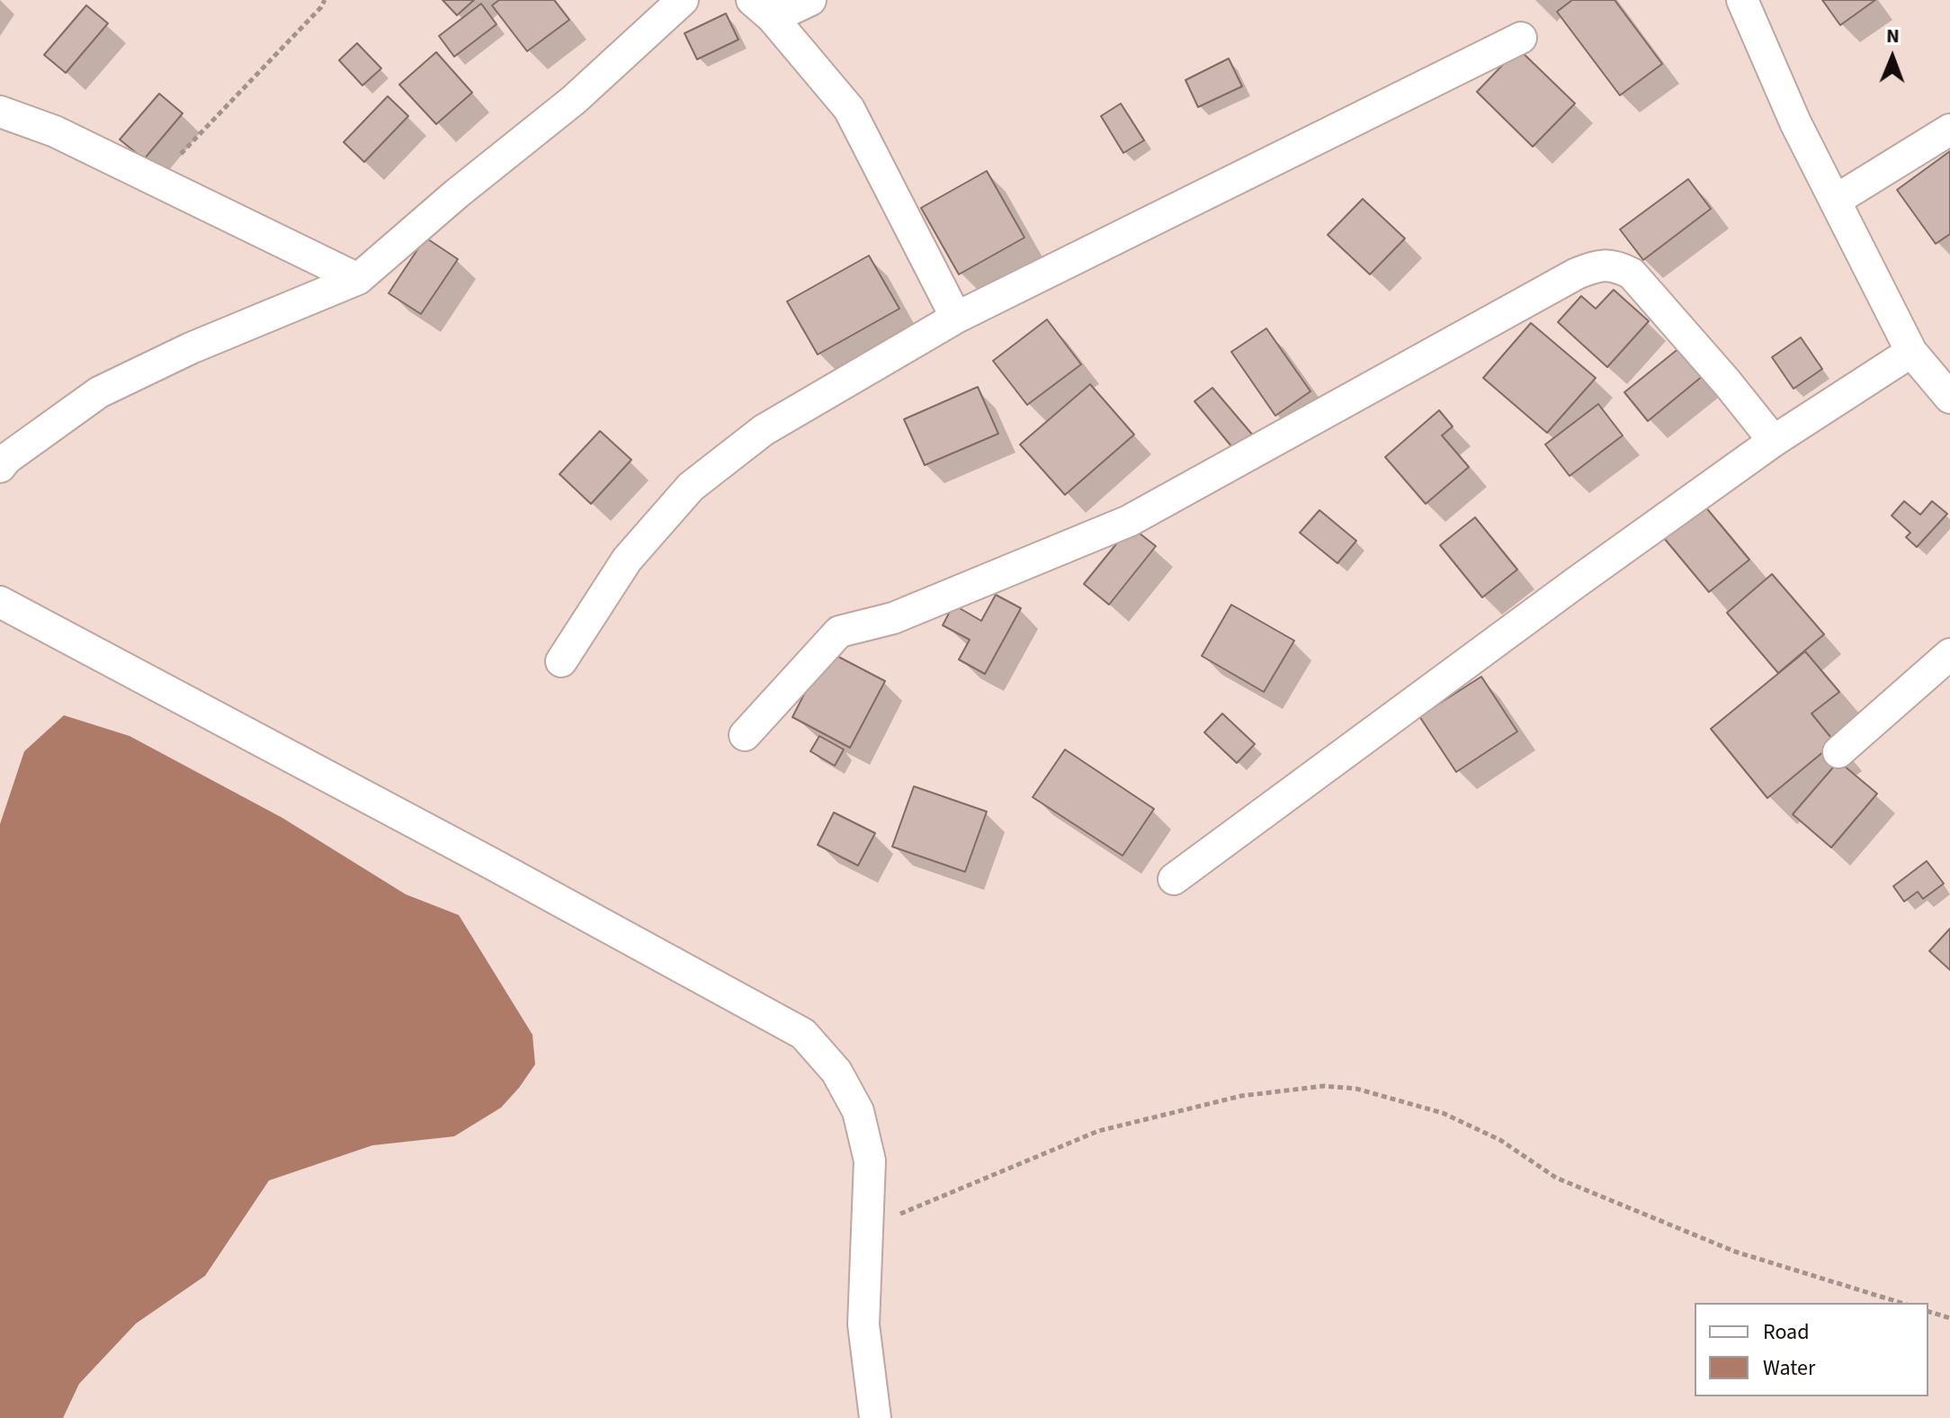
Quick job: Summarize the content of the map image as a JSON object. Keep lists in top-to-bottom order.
{
  "legend": ["Road", "Water"],
  "north": "top"
}
